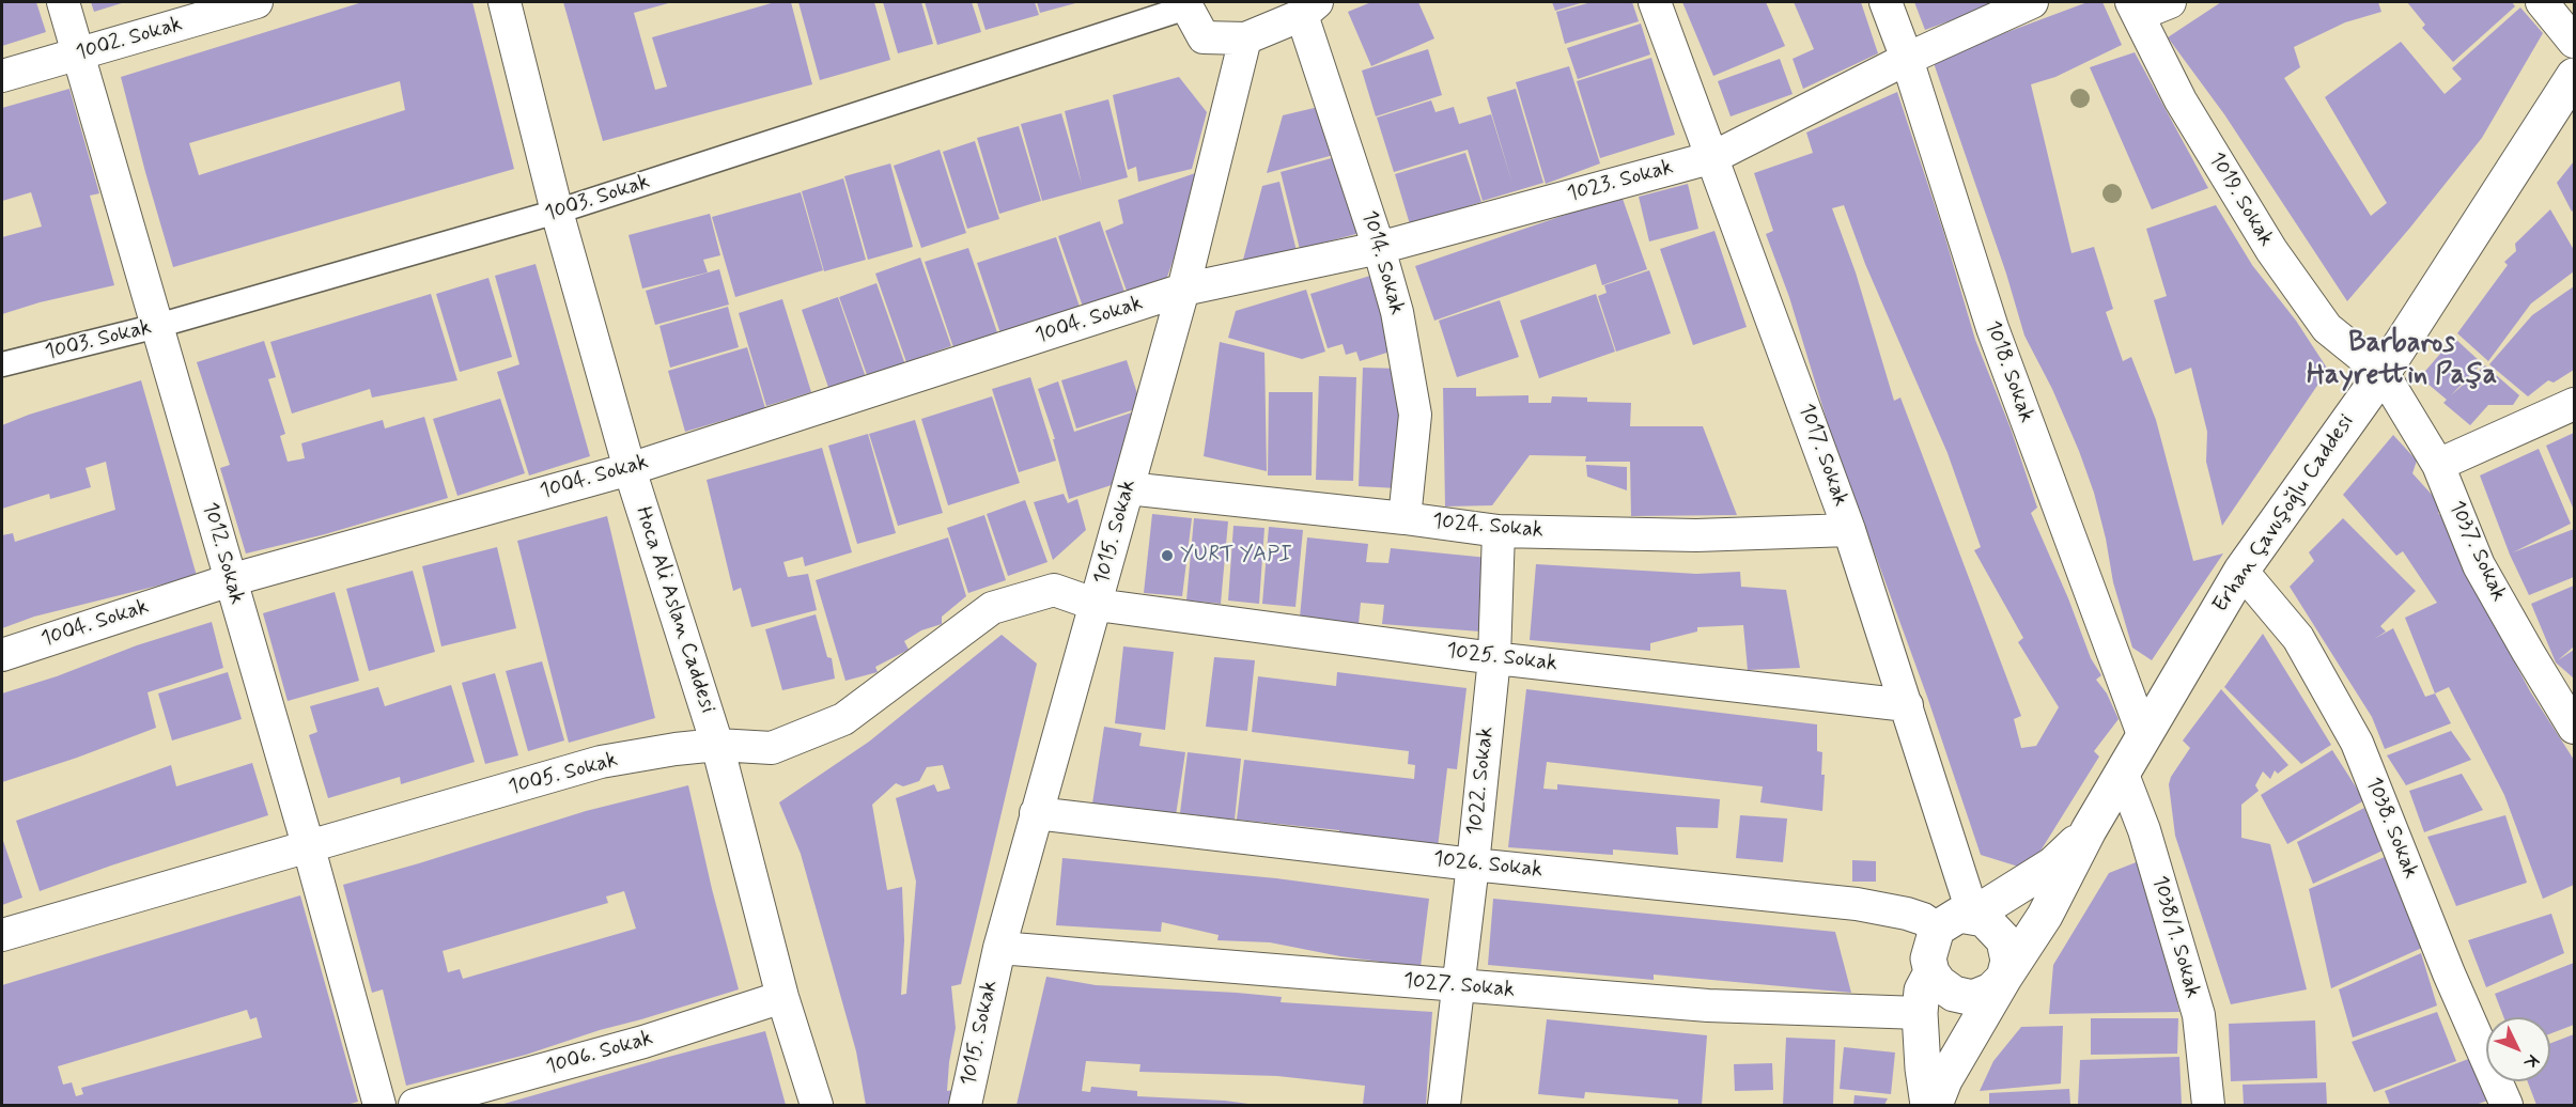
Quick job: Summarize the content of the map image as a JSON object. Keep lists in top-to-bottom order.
{
  "streets": {
    "street": [
      "1002. Sokak",
      "1023. Sokak",
      "1003. Sokak",
      "1019. Sokak",
      "1014. Sokak",
      "1004. Sokak",
      "1018. Sokak",
      "1017. Sokak",
      "Erhan Çavuşoğlu Caddesi",
      "1024. Sokak",
      "1015. Sokak",
      "1037. Sokak",
      "1012. Sokak",
      "Hoca Ali Aslan Caddesi",
      "1025. Sokak",
      "1005. Sokak",
      "1022. Sokak",
      "1038. Sokak",
      "1026. Sokak",
      "1038/1. Sokak",
      "1027. Sokak",
      "1006. Sokak"
    ]
  },
  "crossings": [
    ["1002. Sokak", "1012. Sokak"],
    ["1023. Sokak", "1014. Sokak"],
    ["1023. Sokak", "1004. Sokak"],
    ["1023. Sokak", "1018. Sokak"],
    ["1023. Sokak", "1017. Sokak"],
    ["1023. Sokak", "1015. Sokak"],
    ["1003. Sokak", "1012. Sokak"],
    ["1003. Sokak", "Hoca Ali Aslan Caddesi"],
    ["1019. Sokak", "Erhan Çavuşoğlu Caddesi"],
    ["1019. Sokak", "1037. Sokak"],
    ["1014. Sokak", "1024. Sokak"],
    ["1004. Sokak", "1015. Sokak"],
    ["1004. Sokak", "1012. Sokak"],
    ["1004. Sokak", "Hoca Ali Aslan Caddesi"],
    ["1018. Sokak", "Erhan Çavuşoğlu Caddesi"],
    ["1017. Sokak", "1024. Sokak"],
    ["1017. Sokak", "1025. Sokak"],
    ["1017. Sokak", "1026. Sokak"],
    ["Erhan Çavuşoğlu Caddesi", "1037. Sokak"],
    ["Erhan Çavuşoğlu Caddesi", "1038. Sokak"],
    ["Erhan Çavuşoğlu Caddesi", "1038/1. Sokak"],
    ["1024. Sokak", "1015. Sokak"],
    ["1024. Sokak", "1022. Sokak"],
    ["1015. Sokak", "1025. Sokak"],
    ["1015. Sokak", "1005. Sokak"],
    ["1015. Sokak", "1026. Sokak"],
    ["1015. Sokak", "1027. Sokak"],
    ["1012. Sokak", "1005. Sokak"],
    ["Hoca Ali Aslan Caddesi", "1005. Sokak"],
    ["Hoca Ali Aslan Caddesi", "1006. Sokak"],
    ["1025. Sokak", "1005. Sokak"],
    ["1025. Sokak", "1022. Sokak"],
    ["1022. Sokak", "1026. Sokak"],
    ["1022. Sokak", "1027. Sokak"]
  ],
  "districts": ["Barbaros Hayrettin Paşa"],
  "places": ["YURT YAPI"],
  "north": "bottom right"
}
